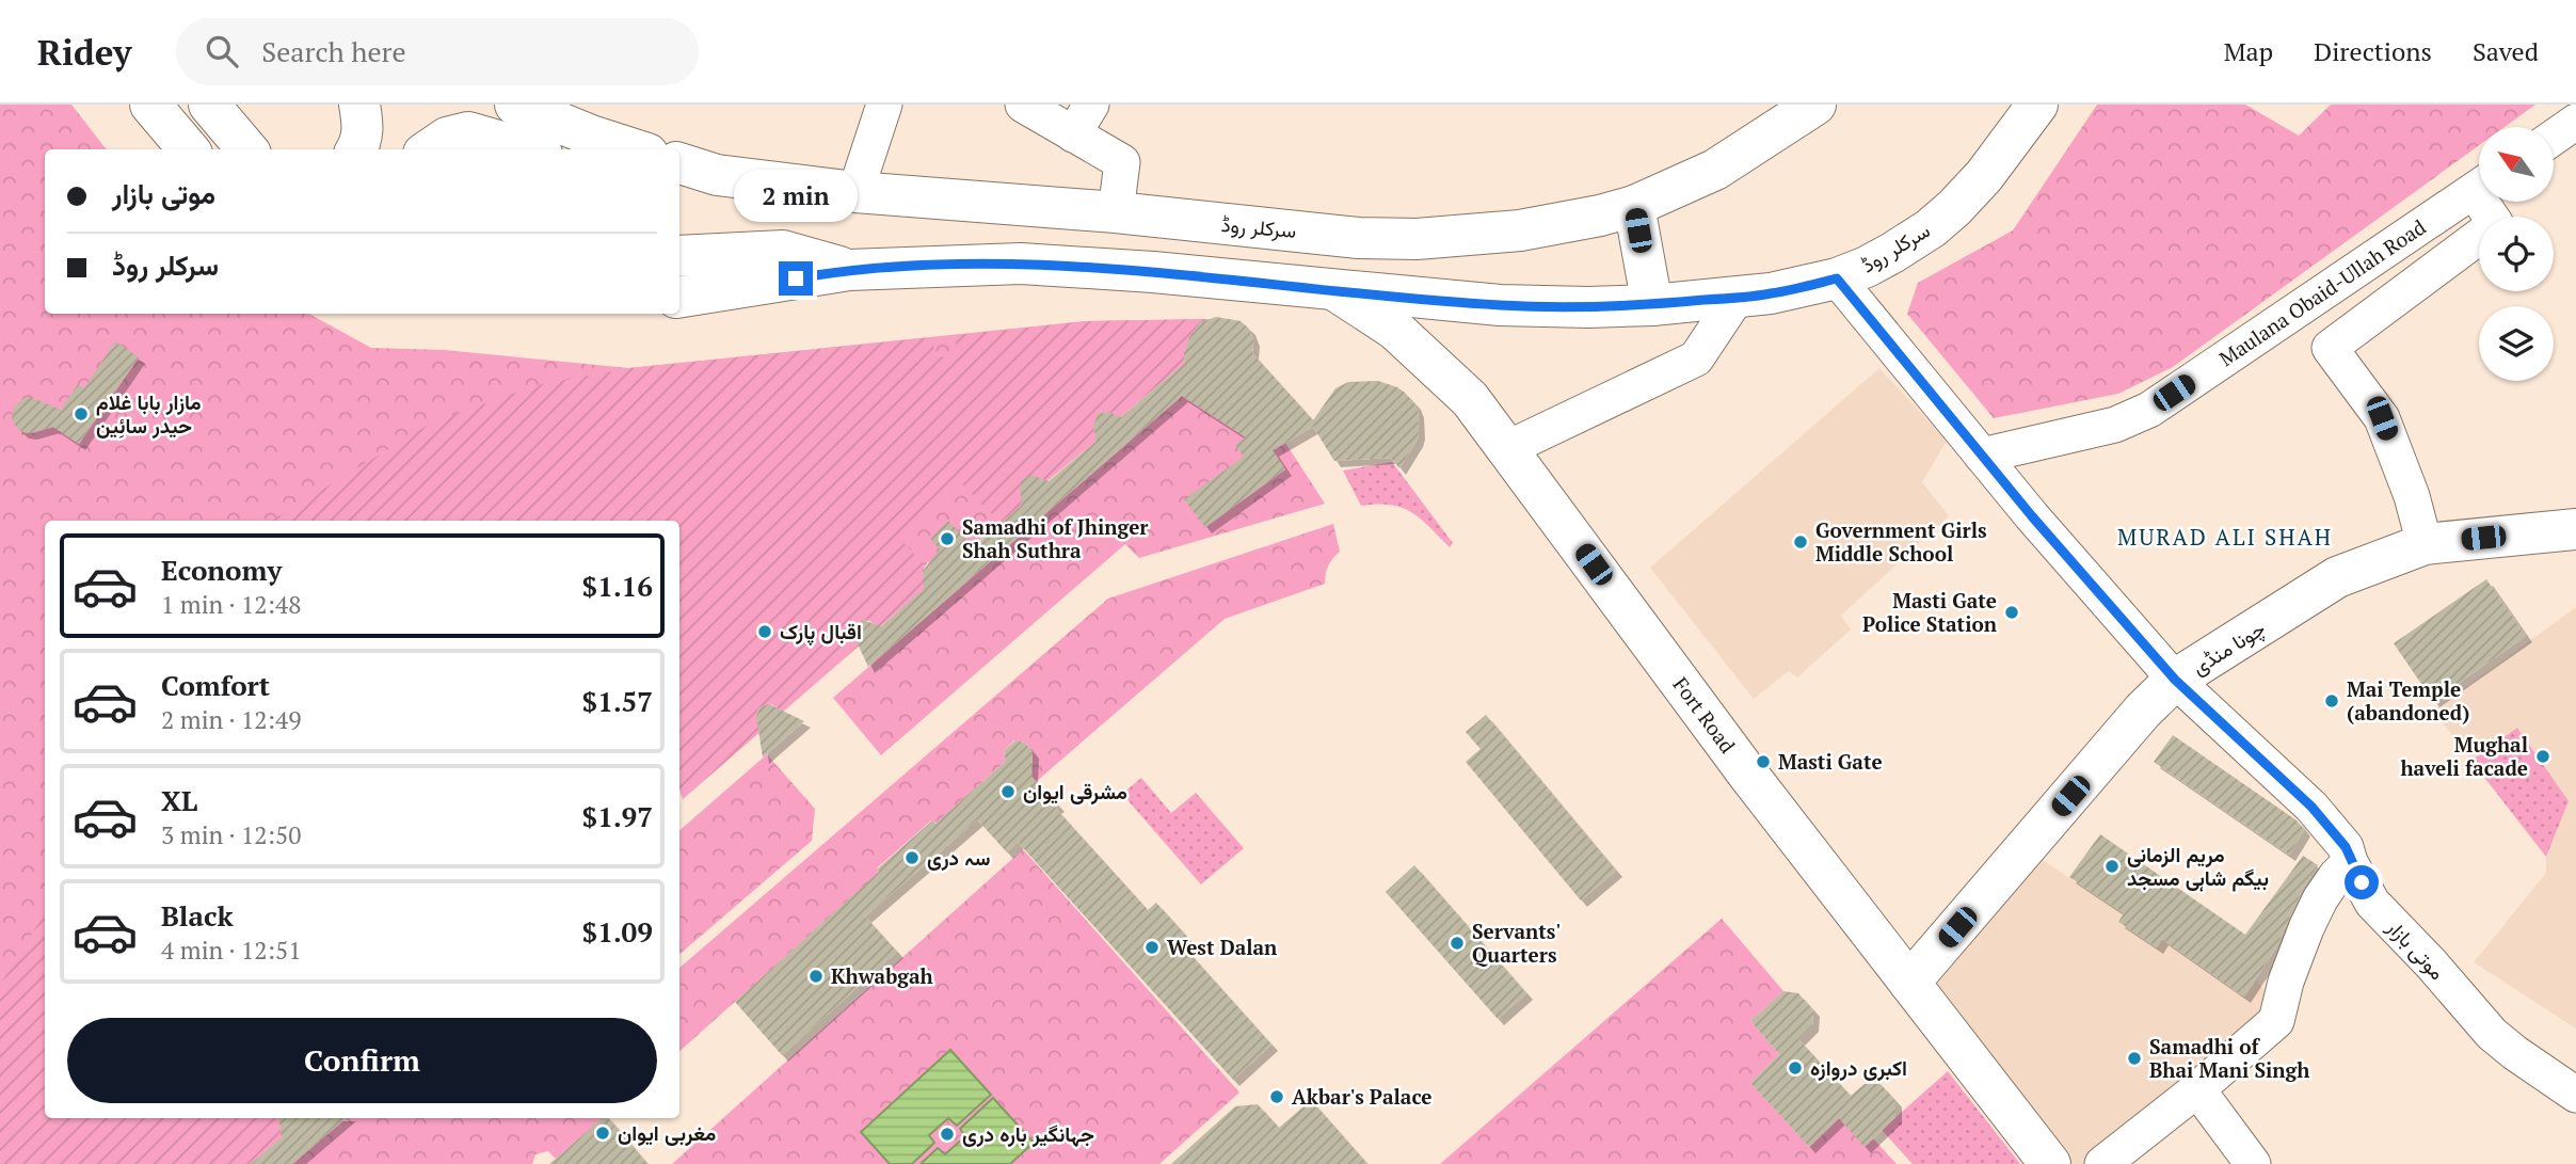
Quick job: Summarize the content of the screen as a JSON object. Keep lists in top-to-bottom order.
{
  "streets": {
    "main road": ["سرکلر روڈ", "چونا منڈی", "Fort Road"],
    "street": ["Maulana Obaid-Ullah Road", "موتی بازار"]
  },
  "crossings": [
    ["سرکلر روڈ", "Fort Road"],
    ["سرکلر روڈ", "موتی بازار"],
    ["Maulana Obaid-Ullah Road", "موتی بازار"],
    ["چونا منڈی", "Fort Road"],
    ["چونا منڈی", "موتی بازار"]
  ],
  "districts": ["MURAD ALI SHAH"],
  "places": [
    "مازار بابا غلام حیدر سائِین",
    "Samadhi of Jhinger Shah Suthra",
    "Government Girls Middle School",
    "Masti Gate Police Station",
    "اقبال پارک",
    "Mai Temple (abandoned)",
    "Mughal haveli facade",
    "Masti Gate",
    "مشرقی ایوان",
    "سہ دری",
    "مریم الزمانی بیگم شاہی مسجد",
    "Servants' Quarters",
    "West Dalan",
    "Khwabgah",
    "Samadhi of Bhai Mani Singh",
    "اکبری دروازہ",
    "Akbar's Palace",
    "مغربی ایوان",
    "جہانگیر بارہ دری"
  ],
  "north": "top left",
  "page": {
    "header": "Ridey",
    "search": "Search here",
    "nav": ["Map", "Directions", "Saved"],
    "banner": ["موتی بازار", "سرکلر روڈ"],
    "bubble": "2 min",
    "list": [
      {
        "name": "Economy",
        "note": "1 min · 12:48",
        "value": "$1.16"
      },
      {
        "name": "Comfort",
        "note": "2 min · 12:49",
        "value": "$1.57"
      },
      {
        "name": "XL",
        "note": "3 min · 12:50",
        "value": "$1.97"
      },
      {
        "name": "Black",
        "note": "4 min · 12:51",
        "value": "$1.09"
      }
    ],
    "buttons": "Confirm"
  }
}
